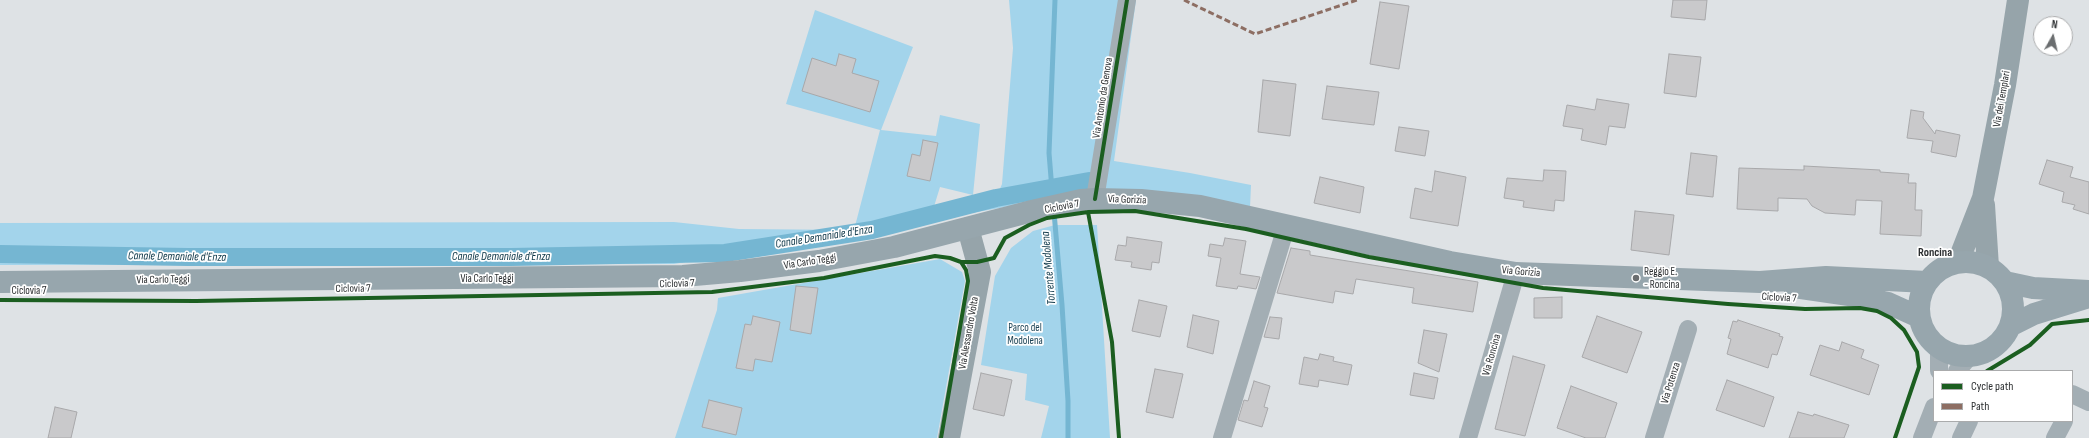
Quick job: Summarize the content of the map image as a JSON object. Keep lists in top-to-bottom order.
{
  "streets": {
    "main road": ["Via Gorizia", "Via Carlo Teggi"],
    "street": [
      "Via Antonio da Genova",
      "Via dei Templari",
      "Via Alessandro Volta",
      "Via Roncina",
      "Via Potenza"
    ],
    "cycle path": ["Ciclovia 7"]
  },
  "crossings": [
    ["Via Antonio da Genova", "Via Gorizia"],
    ["Via Gorizia", "Via Carlo Teggi"],
    ["Via Gorizia", "Via Alessandro Volta"],
    ["Via Gorizia", "Via Roncina"],
    ["Via Carlo Teggi", "Via Alessandro Volta"]
  ],
  "districts": ["Roncina"],
  "water": ["Canale Demaniale d'Enza", "Torrente Modolena"],
  "parks": ["Parco del Modolena"],
  "places": ["Reggio E. - Roncina"],
  "legend": ["Cycle path", "Path"],
  "north": "top"
}
